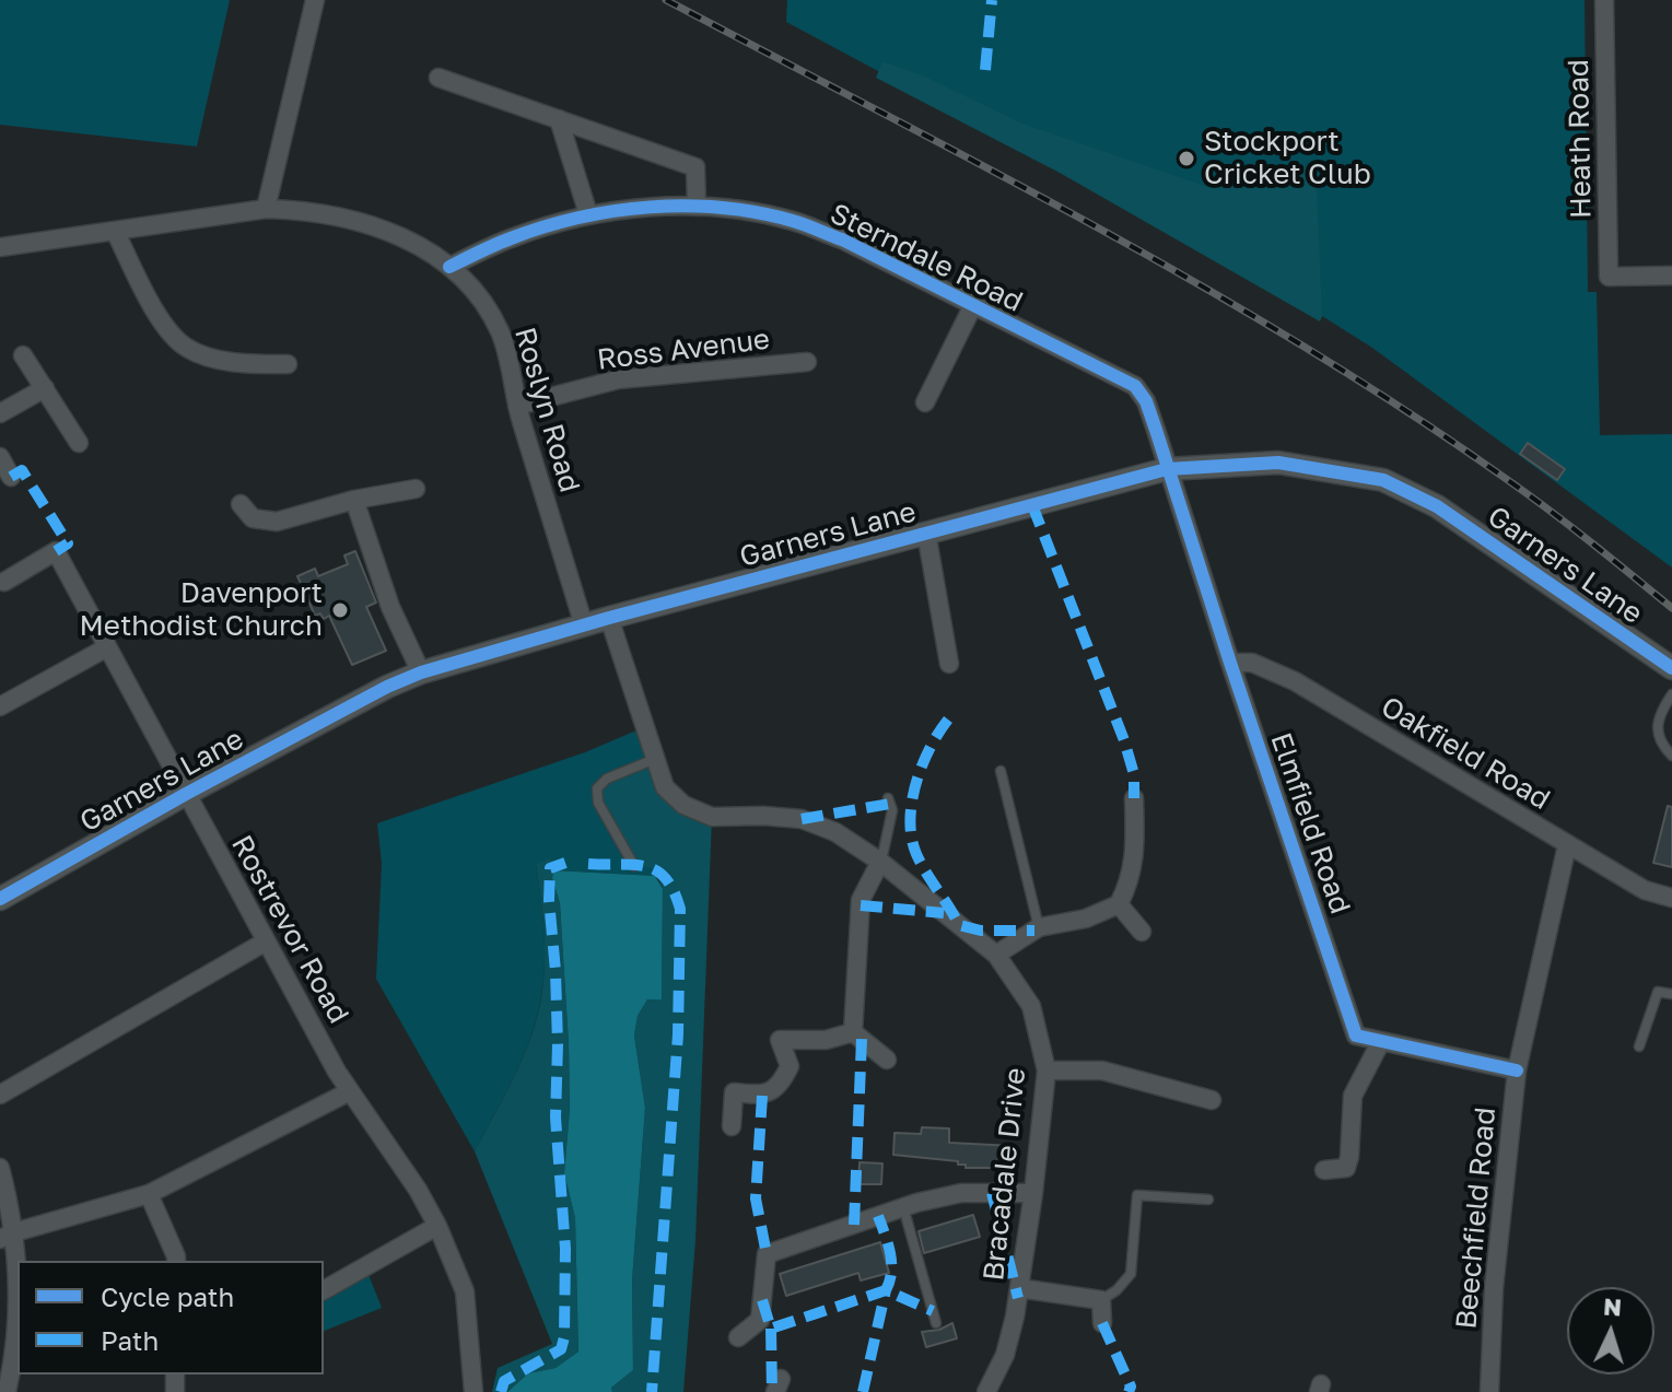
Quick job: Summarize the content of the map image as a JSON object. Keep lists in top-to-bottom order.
{
  "streets": {
    "street": [
      "Heath Road",
      "Sterndale Road",
      "Ross Avenue",
      "Roslyn Road",
      "Garners Lane",
      "Oakfield Road",
      "Elmfield Road",
      "Rostrevor Road",
      "Bracadale Drive",
      "Beechfield Road"
    ]
  },
  "crossings": [
    ["Sterndale Road", "Roslyn Road"],
    ["Sterndale Road", "Garners Lane"],
    ["Sterndale Road", "Elmfield Road"],
    ["Ross Avenue", "Roslyn Road"],
    ["Roslyn Road", "Garners Lane"],
    ["Garners Lane", "Elmfield Road"],
    ["Garners Lane", "Rostrevor Road"],
    ["Garners Lane", "Bracadale Drive"],
    ["Oakfield Road", "Elmfield Road"],
    ["Oakfield Road", "Beechfield Road"],
    ["Elmfield Road", "Beechfield Road"]
  ],
  "places": ["Stockport Cricket Club", "Davenport Methodist Church"],
  "legend": ["Cycle path", "Path"],
  "north": "top"
}
